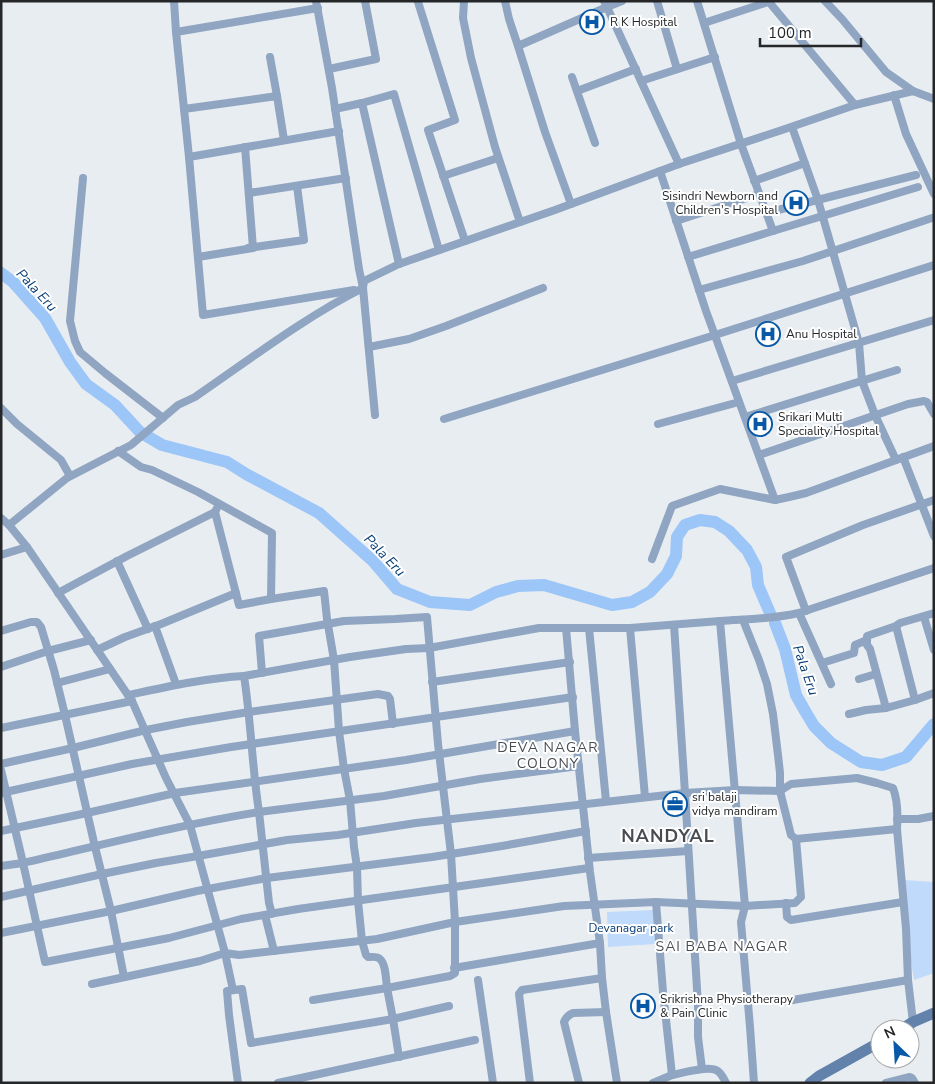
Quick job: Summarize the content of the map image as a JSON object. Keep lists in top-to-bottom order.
{
  "districts": ["DEVA NAGAR COLONY", "NANDYAL", "SAI BABA NAGAR"],
  "water": ["Pala Eru"],
  "parks": ["Devanagar park"],
  "places": {
    "hospital": [
      "R K Hospital",
      "Sisindri Newborn and Children's Hospital",
      "Anu Hospital",
      "Srikari Multi Speciality Hospital",
      "Srikrishna Physiotherapy & Pain Clinic"
    ],
    "office": ["sri balaji vidya mandiram"]
  },
  "scale_bar": "100 m",
  "north": "top left"
}
